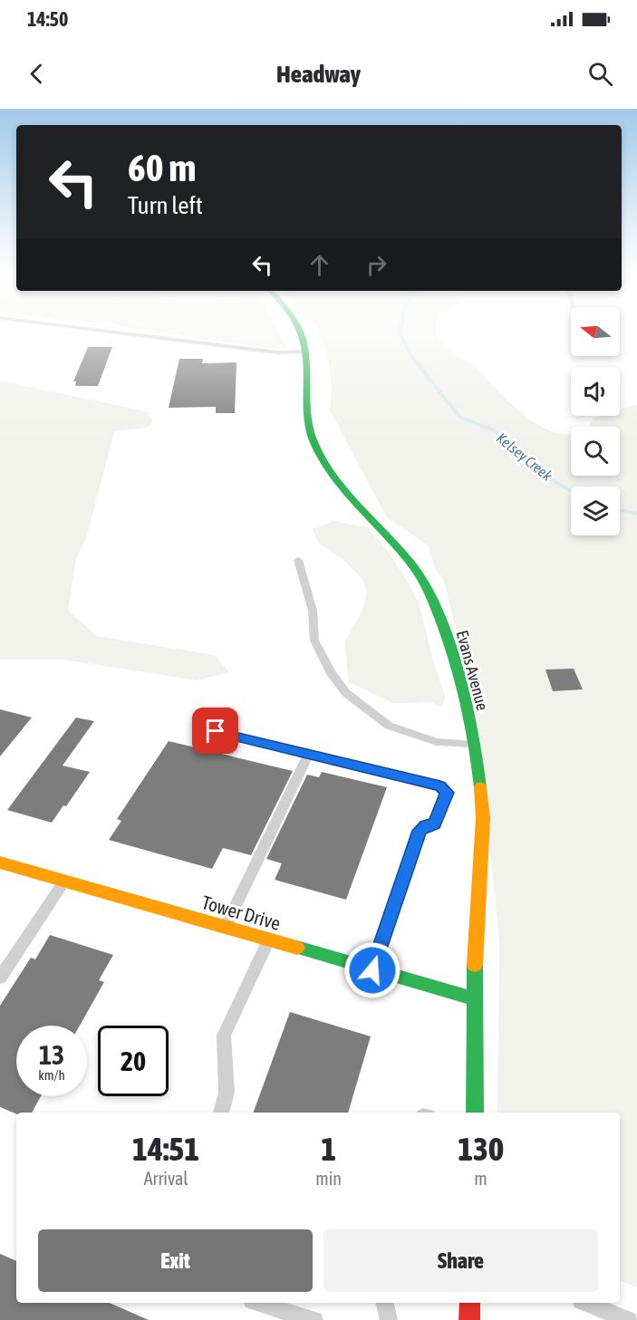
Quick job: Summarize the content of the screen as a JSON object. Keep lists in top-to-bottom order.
{
  "streets": {
    "street": ["Evans Avenue", "Tower Drive"]
  },
  "crossings": [
    ["Evans Avenue", "Tower Drive"]
  ],
  "water": ["Kelsey Creek"],
  "north": "left",
  "page": {
    "status": "14:50",
    "header": "Headway",
    "turn": ["60 m", "Turn left"],
    "speed": "13 km/h",
    "limit": "20",
    "eta": [
      "14:51",
      "Arrival",
      "1",
      "min",
      "130",
      "m"
    ],
    "buttons": ["Exit", "Share"]
  }
}
